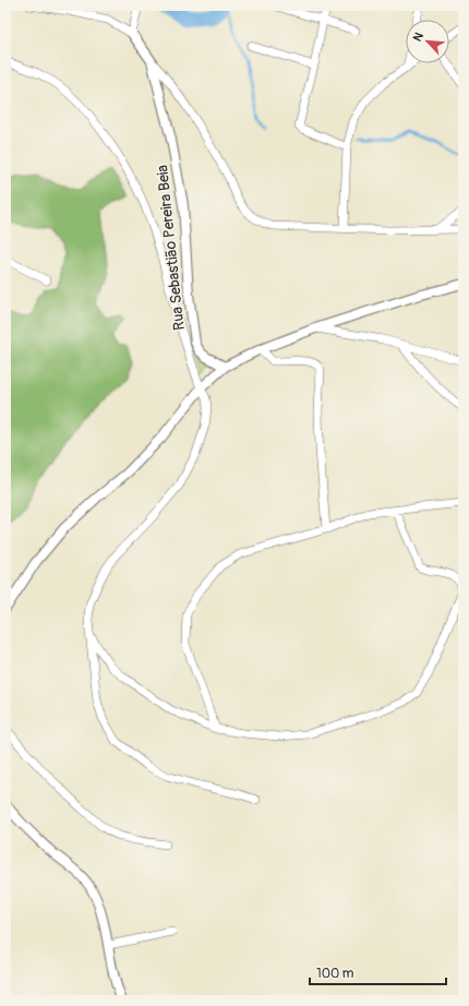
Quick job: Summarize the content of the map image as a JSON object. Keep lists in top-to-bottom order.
{
  "streets": {
    "street": ["Rua Sebastião Pereira Beia"]
  },
  "scale_bar": "100 m",
  "north": "top left"
}
